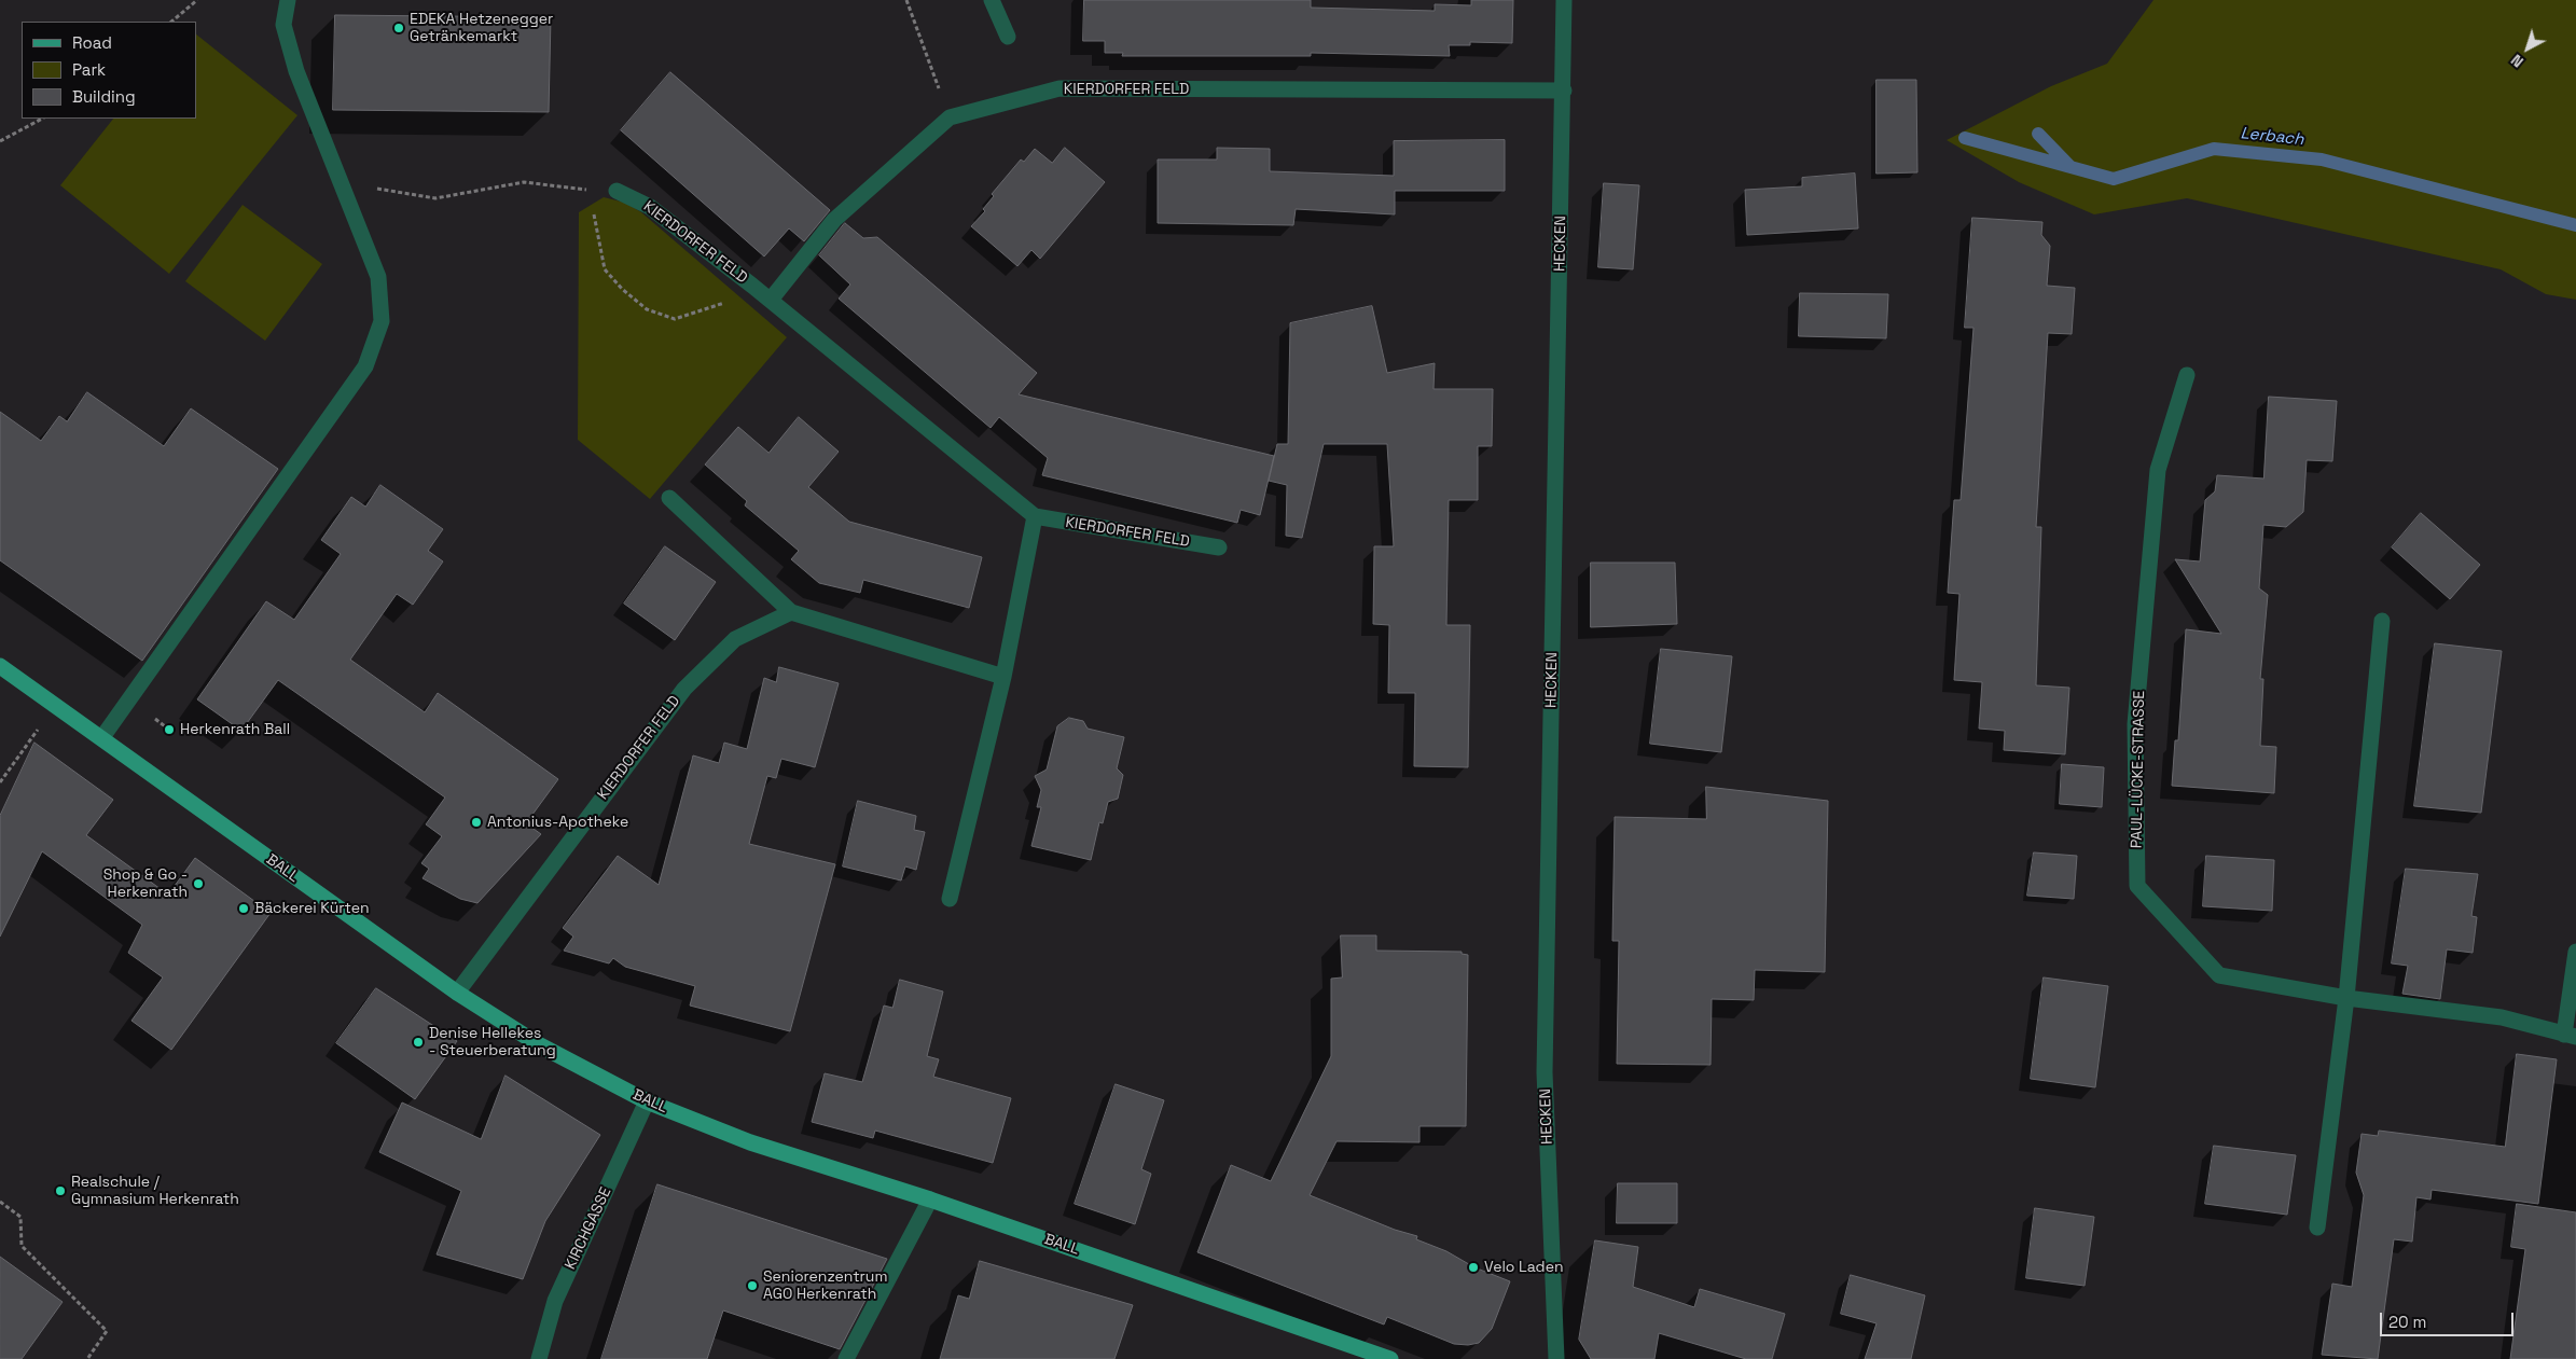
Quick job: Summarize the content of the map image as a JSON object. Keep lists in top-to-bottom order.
{
  "streets": {
    "main road": ["BALL"],
    "street": [
      "KIERDORFER FELD",
      "HECKEN",
      "PAUL-LÜCKE-STRASSE",
      "KIRCHGASSE"
    ]
  },
  "crossings": [
    ["KIERDORFER FELD", "HECKEN"],
    ["KIERDORFER FELD", "BALL"],
    ["BALL", "KIRCHGASSE"]
  ],
  "water": ["Lerbach"],
  "places": [
    "EDEKA Hetzenegger Getränkemarkt",
    "Herkenrath Ball",
    "Antonius-Apotheke",
    "Shop & Go - Herkenrath",
    "Bäckerei Kürten",
    "Denise Hellekes - Steuerberatung",
    "Realschule / Gymnasium Herkenrath",
    "Velo Laden",
    "Seniorenzentrum AGO Herkenrath"
  ],
  "legend": ["Road", "Park", "Building"],
  "scale_bar": "20 m",
  "north": "bottom left"
}
